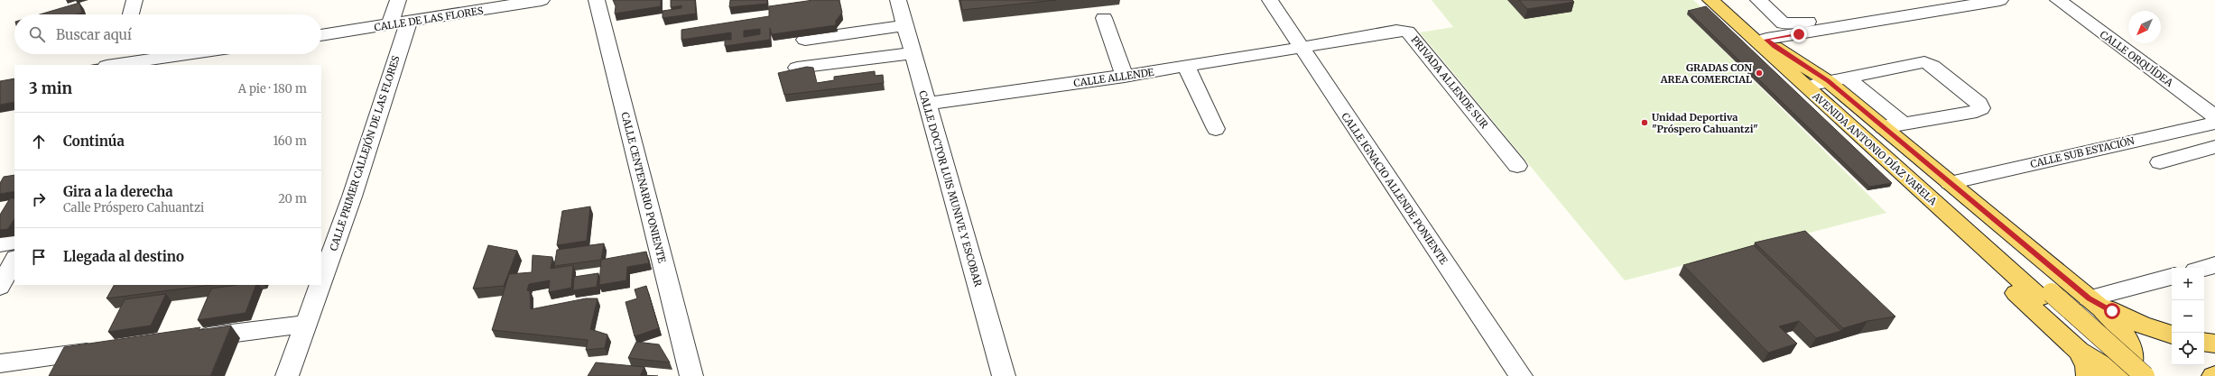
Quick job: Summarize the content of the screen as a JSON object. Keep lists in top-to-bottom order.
{
  "streets": {
    "main road": ["AVENIDA ANTONIO DÍAZ VARELA"],
    "street": [
      "CALLE DE LAS FLORES",
      "CALLE ORQUÍDEA",
      "CALLE ALLENDE",
      "PRIVADA ALLENDE SUR",
      "CALLE SUB ESTACIÓN",
      "CALLE PRIMER CALLEJÓN DE LAS FLORES",
      "CALLE CENTENARIO PONIENTE",
      "CALLE DOCTOR LUIS MUNIVE Y ESCOBAR",
      "CALLE IGNACIO ALLENDE PONIENTE"
    ]
  },
  "crossings": [
    ["CALLE DE LAS FLORES", "CALLE PRIMER CALLEJÓN DE LAS FLORES"],
    ["CALLE ALLENDE", "PRIVADA ALLENDE SUR"],
    ["CALLE ALLENDE", "CALLE DOCTOR LUIS MUNIVE Y ESCOBAR"],
    ["CALLE ALLENDE", "CALLE IGNACIO ALLENDE PONIENTE"],
    ["PRIVADA ALLENDE SUR", "CALLE IGNACIO ALLENDE PONIENTE"]
  ],
  "places": ["GRADAS CON AREA COMERCIAL", "Unidad Deportiva \"Próspero Cahuantzi\""],
  "north": "bottom left",
  "page": {
    "search": "Buscar aquí",
    "heading": ["3 min", "A pie · 180 m"],
    "list": [
      ["Continúa", "160 m"],
      ["Gira a la derecha", "Calle Próspero Cahuantzi", "20 m"],
      "Llegada al destino"
    ],
    "map_buttons": ["+", "−"]
  }
}
